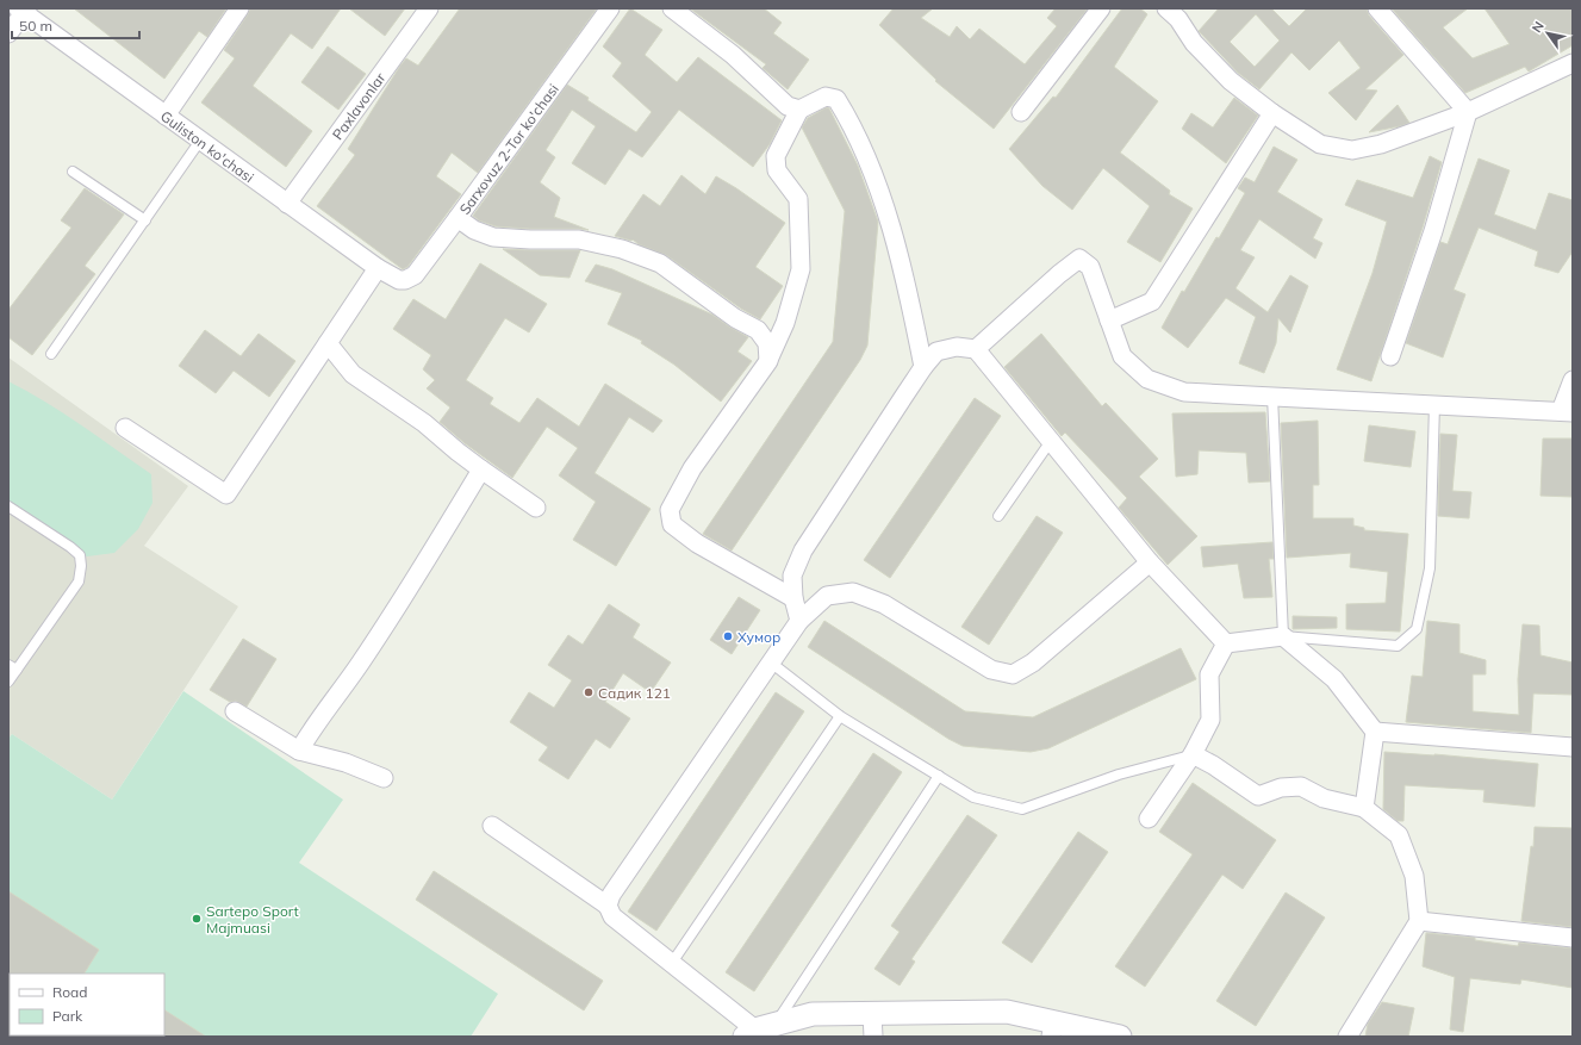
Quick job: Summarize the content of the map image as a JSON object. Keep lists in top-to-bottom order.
{
  "streets": {
    "street": ["Paxlavonlar", "Guliston ko'chasi", "Sarxovuz 2-Tor ko'chasi"]
  },
  "crossings": [
    ["Paxlavonlar", "Guliston ko'chasi"],
    ["Guliston ko'chasi", "Sarxovuz 2-Tor ko'chasi"]
  ],
  "places": ["Хумор", "Садик 121", "Sartepo Sport Majmuasi"],
  "legend": ["Road", "Park"],
  "scale_bar": "50 m",
  "north": "top left"
}
